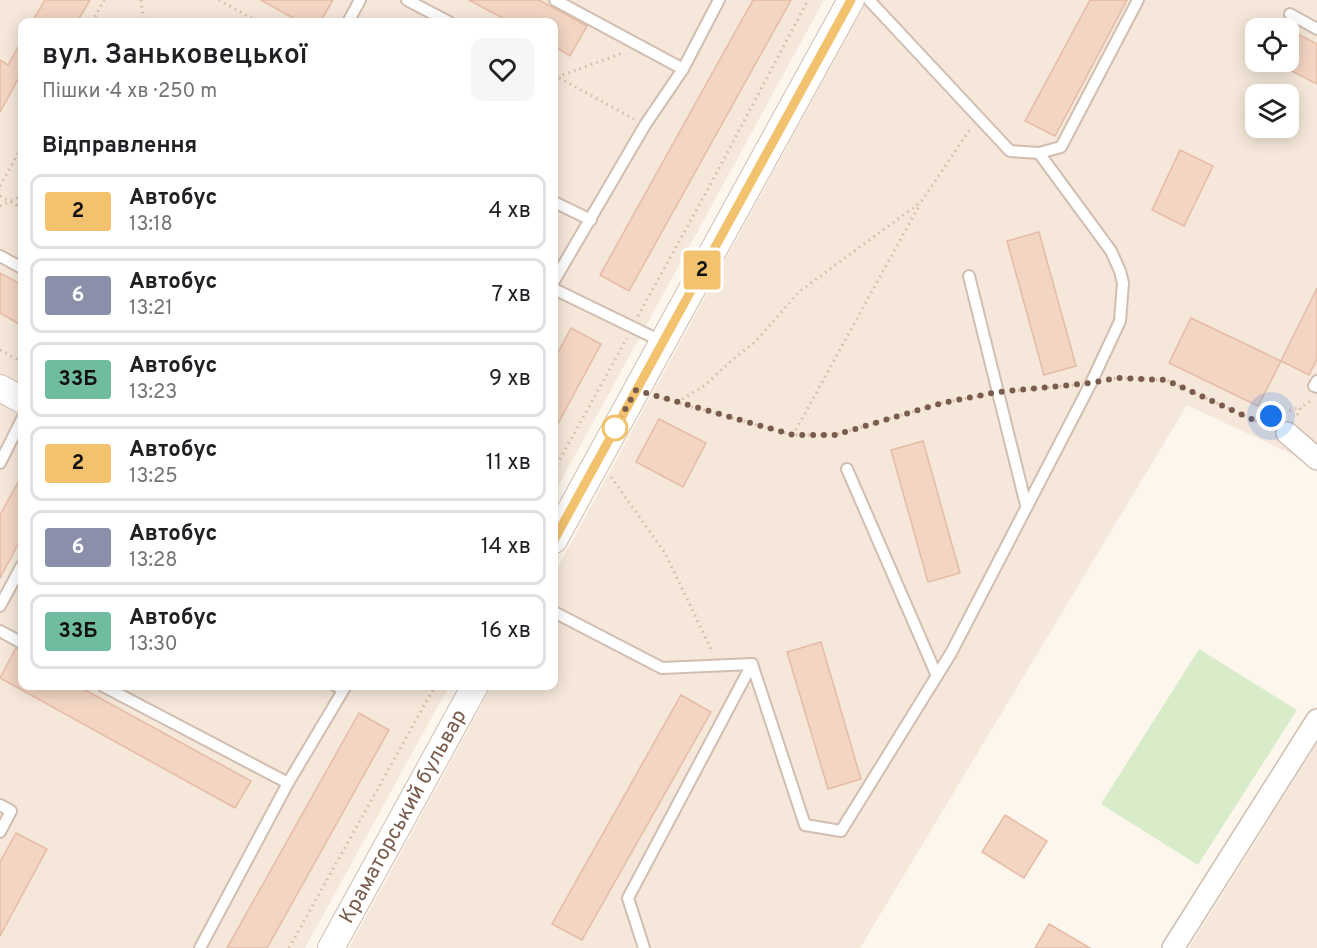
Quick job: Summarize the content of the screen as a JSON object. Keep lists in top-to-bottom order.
{
  "streets": {
    "street": ["Краматорський бульвар"]
  },
  "lines": ["bus line 2"],
  "page": {
    "on_map": "2",
    "heading": [
      ["вул. Заньковецької", "Пішки · 4 хв · 250 m"],
      "Відправлення"
    ],
    "list": [
      {
        "mark": "2",
        "name": "Автобус",
        "note": "13:18",
        "value": "4 хв"
      },
      {
        "mark": "6",
        "name": "Автобус",
        "note": "13:21",
        "value": "7 хв"
      },
      {
        "mark": "33Б",
        "name": "Автобус",
        "note": "13:23",
        "value": "9 хв"
      },
      {
        "mark": "2",
        "name": "Автобус",
        "note": "13:25",
        "value": "11 хв"
      },
      {
        "mark": "6",
        "name": "Автобус",
        "note": "13:28",
        "value": "14 хв"
      },
      {
        "mark": "33Б",
        "name": "Автобус",
        "note": "13:30",
        "value": "16 хв"
      }
    ]
  }
}
